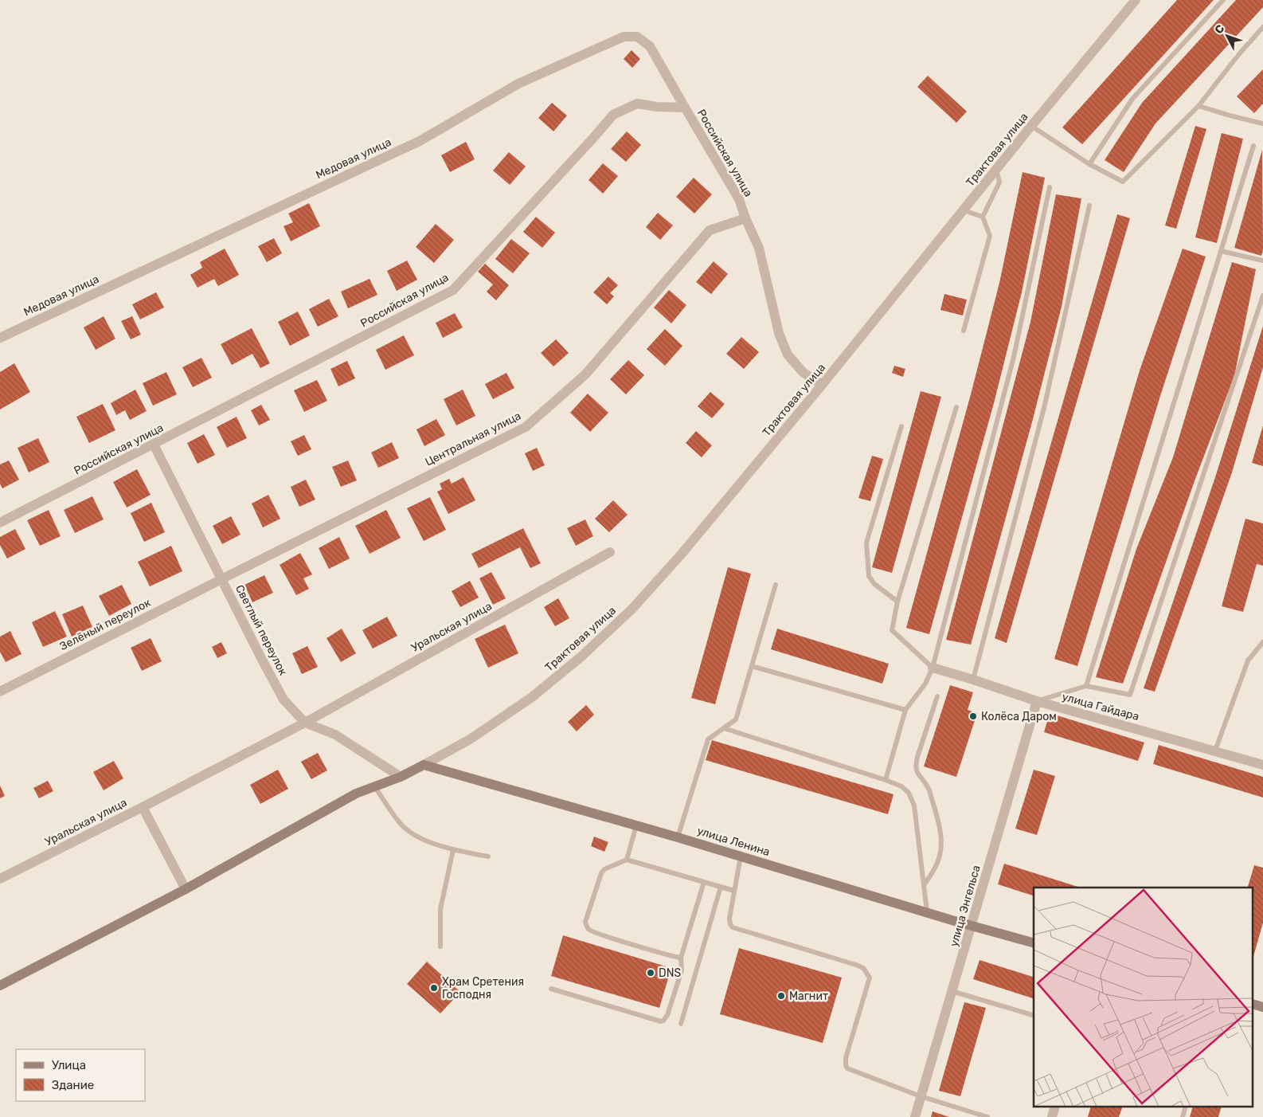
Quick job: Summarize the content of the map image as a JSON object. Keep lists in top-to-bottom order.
{
  "streets": {
    "main road": ["улица Ленина"],
    "street": [
      "Трактовая улица",
      "Российская улица",
      "Медовая улица",
      "Центральная улица",
      "Зелёный переулок",
      "Уральская улица",
      "Светлый переулок",
      "улица Гайдара",
      "улица Энгельса"
    ]
  },
  "crossings": [
    ["Трактовая улица", "Российская улица"],
    ["Трактовая улица", "улица Ленина"],
    ["Российская улица", "Медовая улица"],
    ["Российская улица", "Центральная улица"],
    ["Российская улица", "Светлый переулок"],
    ["Центральная улица", "Зелёный переулок"],
    ["Центральная улица", "Светлый переулок"],
    ["Зелёный переулок", "Светлый переулок"],
    ["Уральская улица", "Светлый переулок"],
    ["улица Гайдара", "улица Энгельса"],
    ["улица Ленина", "улица Энгельса"]
  ],
  "places": [
    "Колёса Даром",
    "DNS",
    "Храм Сретения Господня",
    "Магнит"
  ],
  "legend": ["Улица", "Здание"],
  "north": "top left"
}
